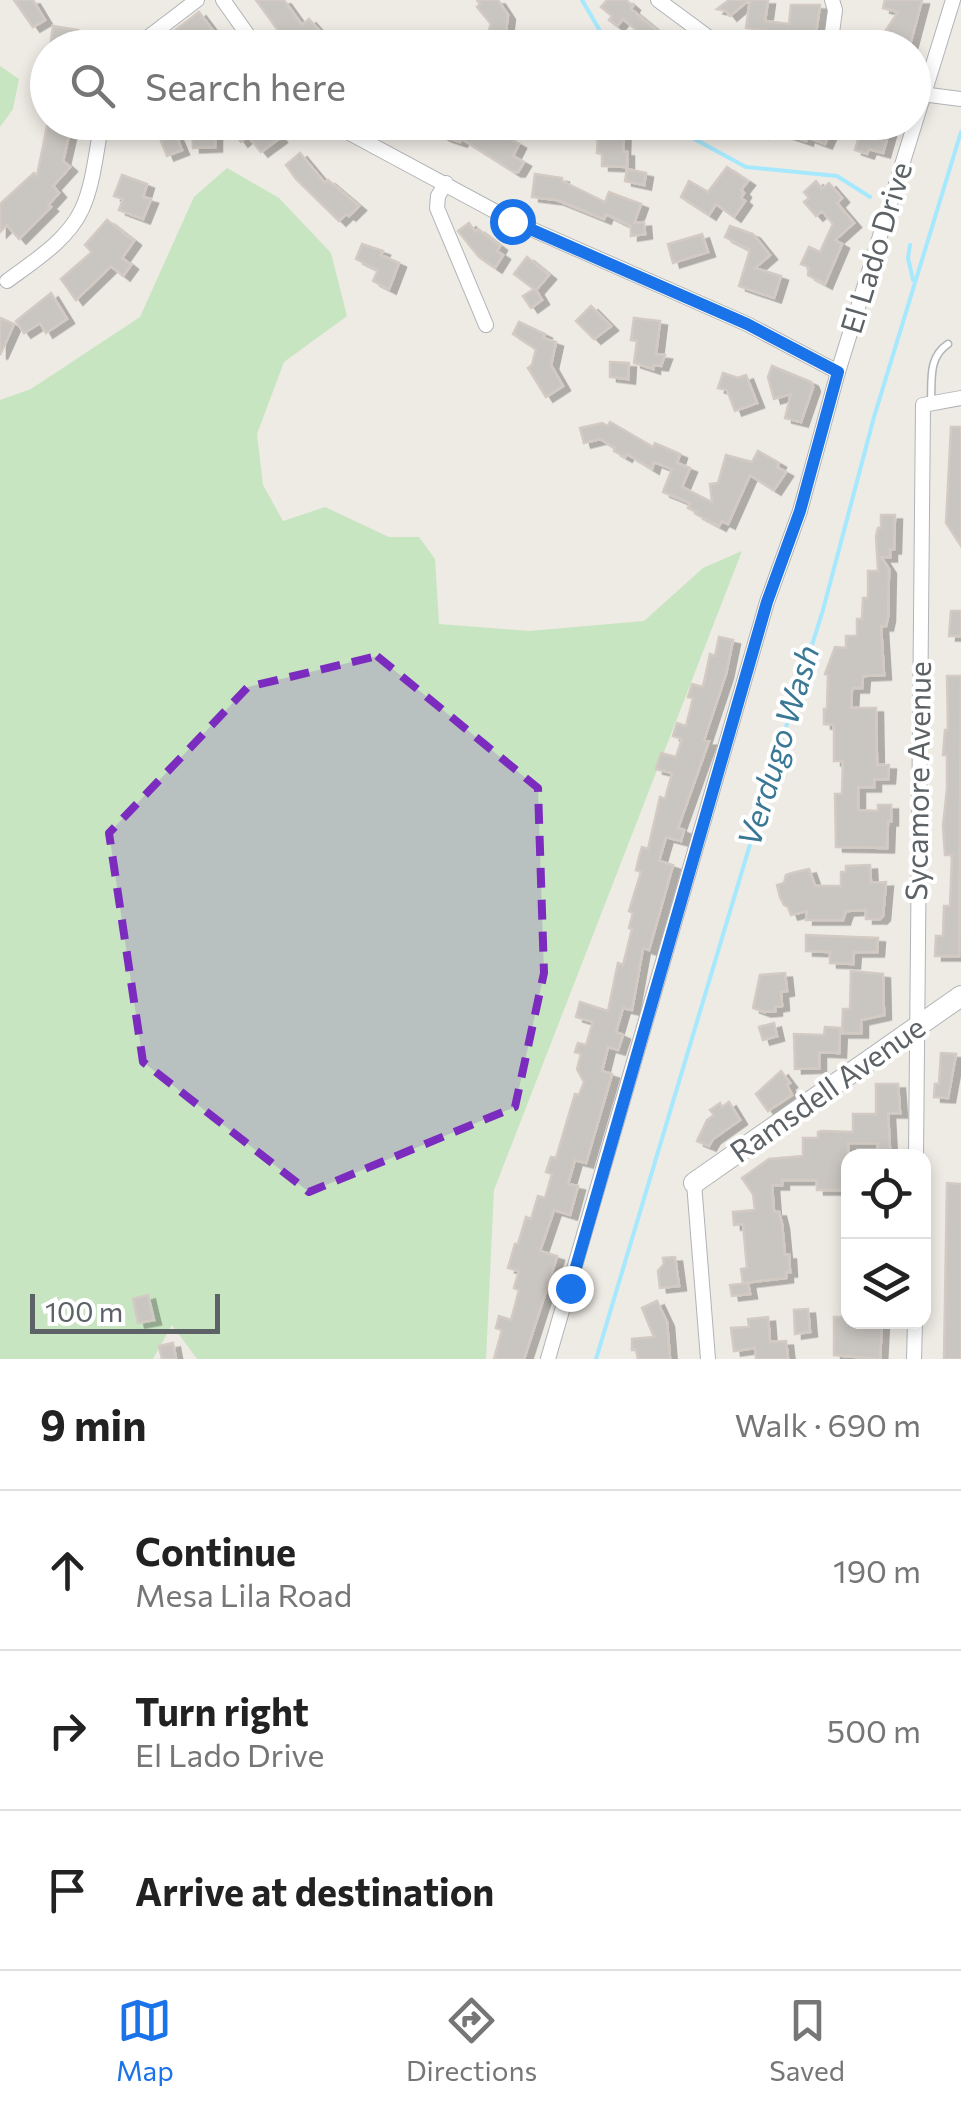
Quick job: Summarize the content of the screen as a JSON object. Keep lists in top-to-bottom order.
{
  "streets": {
    "street": ["El Lado Drive", "Sycamore Avenue", "Ramsdell Avenue"]
  },
  "crossings": [
    ["Sycamore Avenue", "Ramsdell Avenue"]
  ],
  "water": ["Verdugo Wash"],
  "scale_bar": "100 m",
  "page": {
    "search": "Search here",
    "scale": "100 m",
    "heading": ["9 min", "Walk · 690 m"],
    "list": [
      ["Continue", "Mesa Lila Road", "190 m"],
      ["Turn right", "El Lado Drive", "500 m"],
      "Arrive at destination"
    ],
    "nav": ["Map", "Directions", "Saved"]
  }
}
